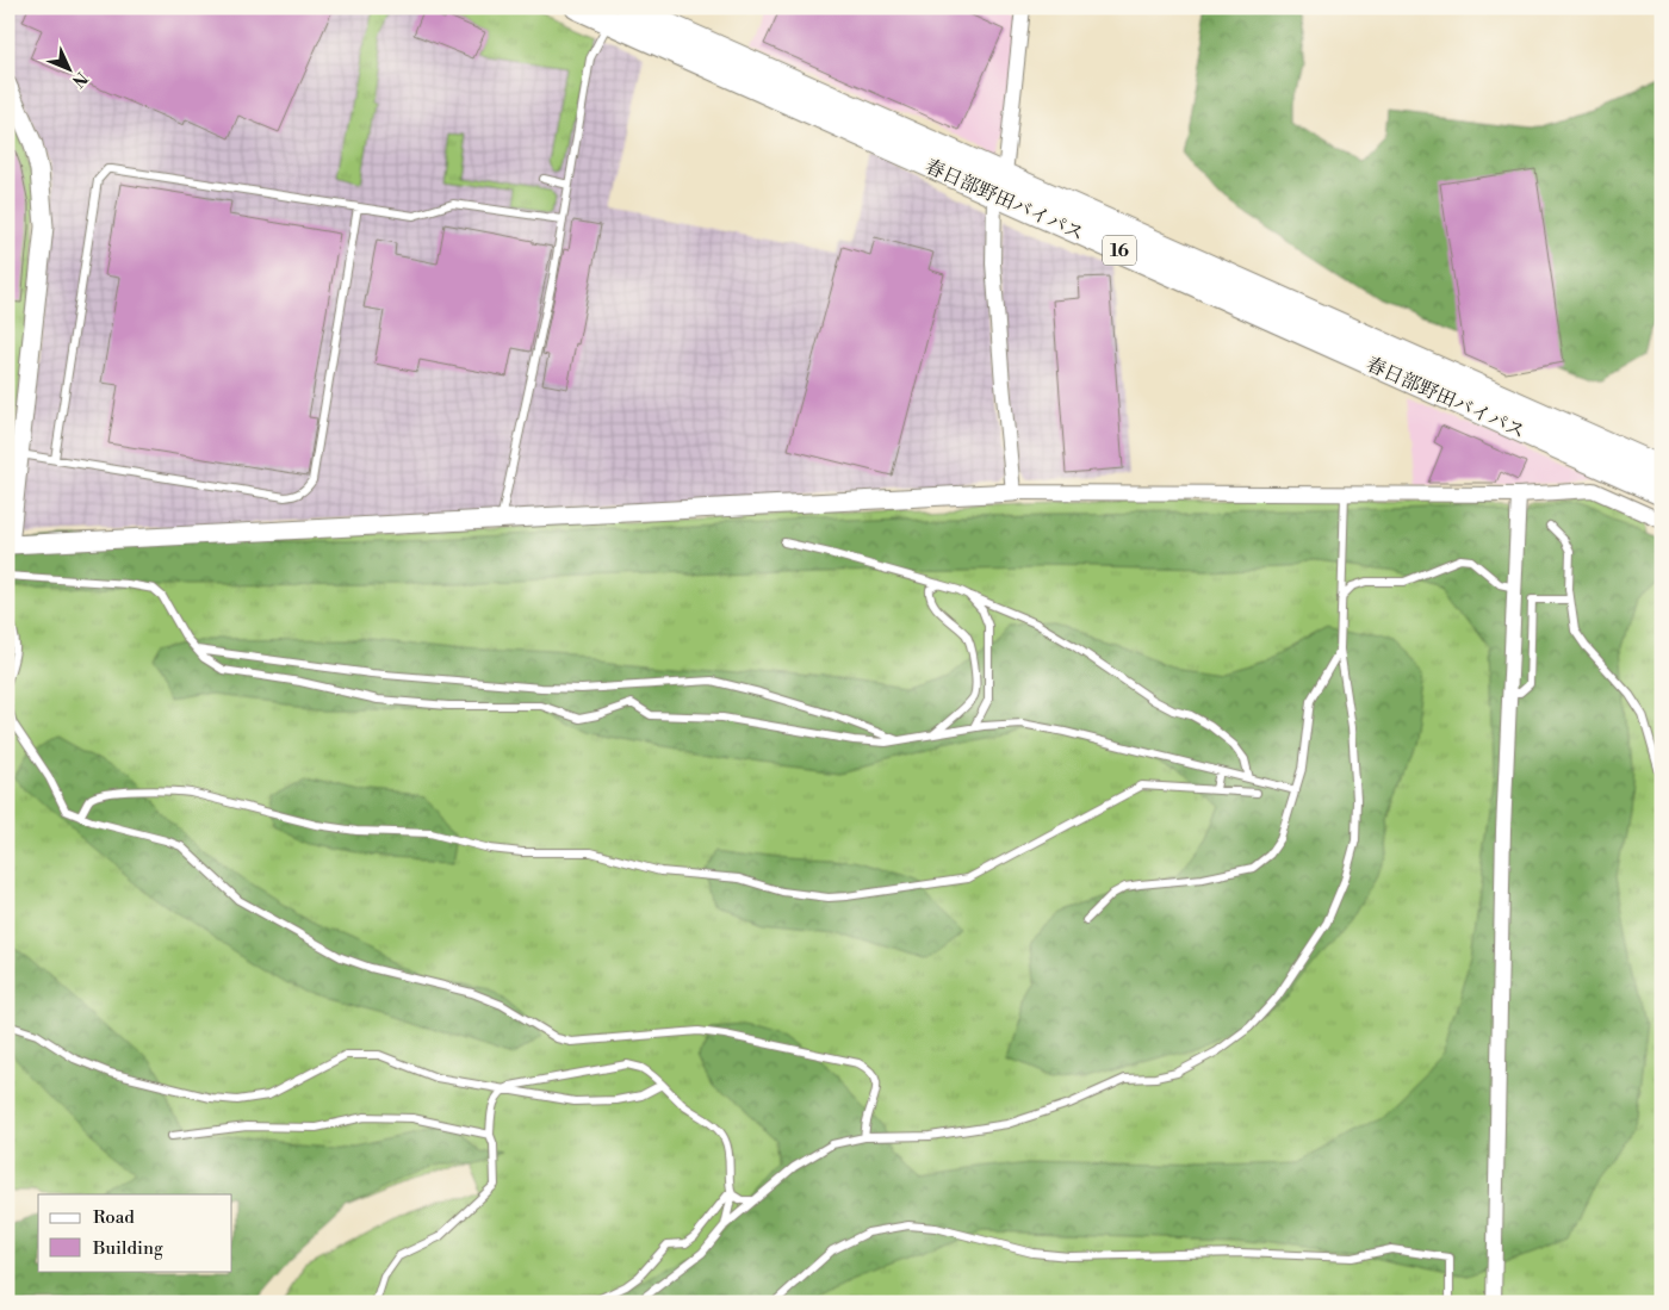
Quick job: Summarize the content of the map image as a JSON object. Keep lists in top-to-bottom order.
{
  "streets": {
    "highway": ["春日部野田バイパス", "16"]
  },
  "legend": ["Road", "Building"],
  "north": "bottom right"
}
